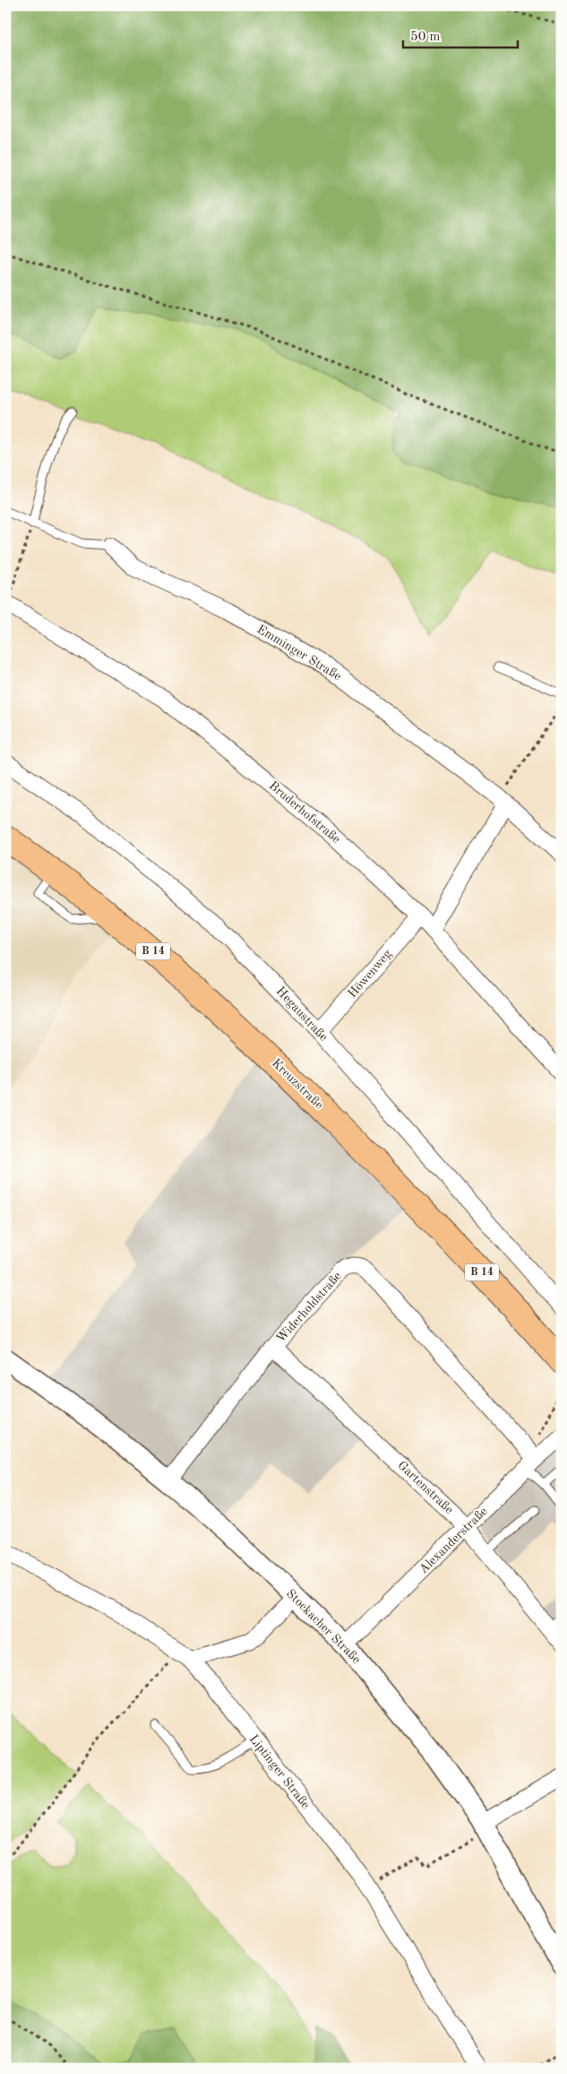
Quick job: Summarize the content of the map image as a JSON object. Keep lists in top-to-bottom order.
{
  "streets": {
    "main road": ["B 14", "Kreuzstraße"],
    "street": [
      "Emminger Straße",
      "Bruderhofstraße",
      "Höwenweg",
      "Hegaustraße",
      "Widerholdstraße",
      "Gartenstraße",
      "Alexanderstraße",
      "Stockacher Straße",
      "Liptinger Straße"
    ]
  },
  "crossings": [
    ["Bruderhofstraße", "Höwenweg"],
    ["Höwenweg", "Hegaustraße"],
    ["Widerholdstraße", "Gartenstraße"],
    ["Widerholdstraße", "Alexanderstraße"],
    ["Widerholdstraße", "Stockacher Straße"],
    ["Gartenstraße", "Alexanderstraße"],
    ["Alexanderstraße", "Stockacher Straße"]
  ],
  "scale_bar": "50 m"
}
